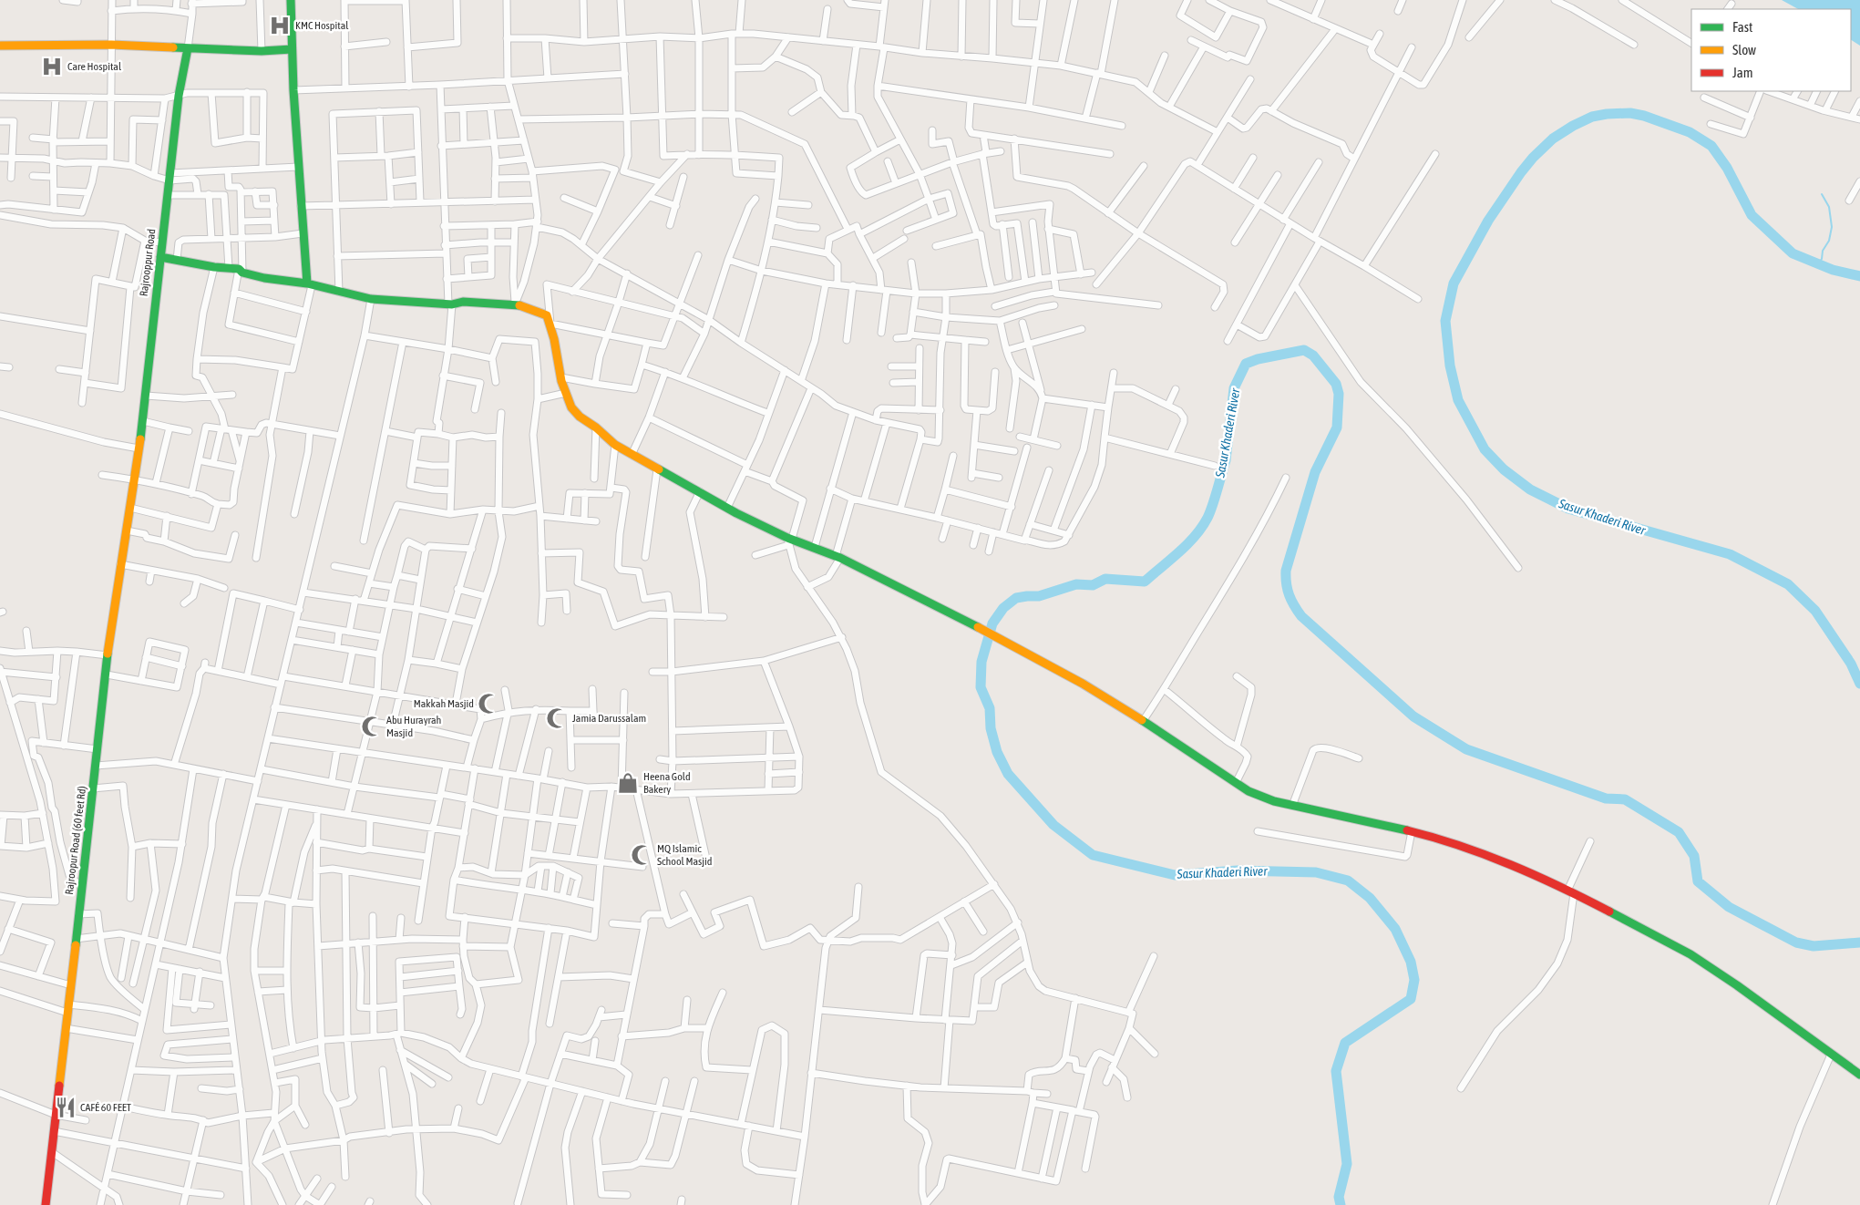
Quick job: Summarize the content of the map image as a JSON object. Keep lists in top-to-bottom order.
{
  "streets": {
    "street": ["Rajrooppur Road", "Rajroopur Road (60 feet Rd)"]
  },
  "crossings": [
    ["Rajrooppur Road", "Rajroopur Road (60 feet Rd)"]
  ],
  "water": ["Sasur Khaderi River"],
  "places": {
    "hospital": ["KMC Hospital", "Care Hospital"],
    "mosque": [
      "Makkah Masjid",
      "Jamia Darussalam",
      "Abu Hurayrah Masjid",
      "MQ Islamic School Masjid"
    ],
    "shop": ["Heena Gold Bakery"],
    "restaurant": ["CAFÉ 60 FEET"]
  },
  "legend": ["Fast", "Slow", "Jam"]
}
